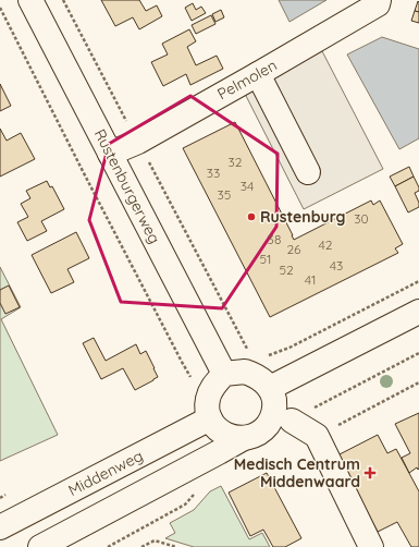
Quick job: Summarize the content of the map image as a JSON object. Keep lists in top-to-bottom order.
{
  "streets": {
    "street": ["Pelmolen", "Rustenburgerweg", "Middenweg"]
  },
  "crossings": [
    ["Pelmolen", "Rustenburgerweg"],
    ["Rustenburgerweg", "Middenweg"]
  ],
  "places": {
    "other": ["Rustenburg"],
    "health": ["Medisch Centrum Middenwaard"]
  },
  "house_numbers": [
    "32",
    "33",
    "34",
    "35",
    "30",
    "38",
    "42",
    "26",
    "51",
    "43",
    "52",
    "41"
  ]
}
